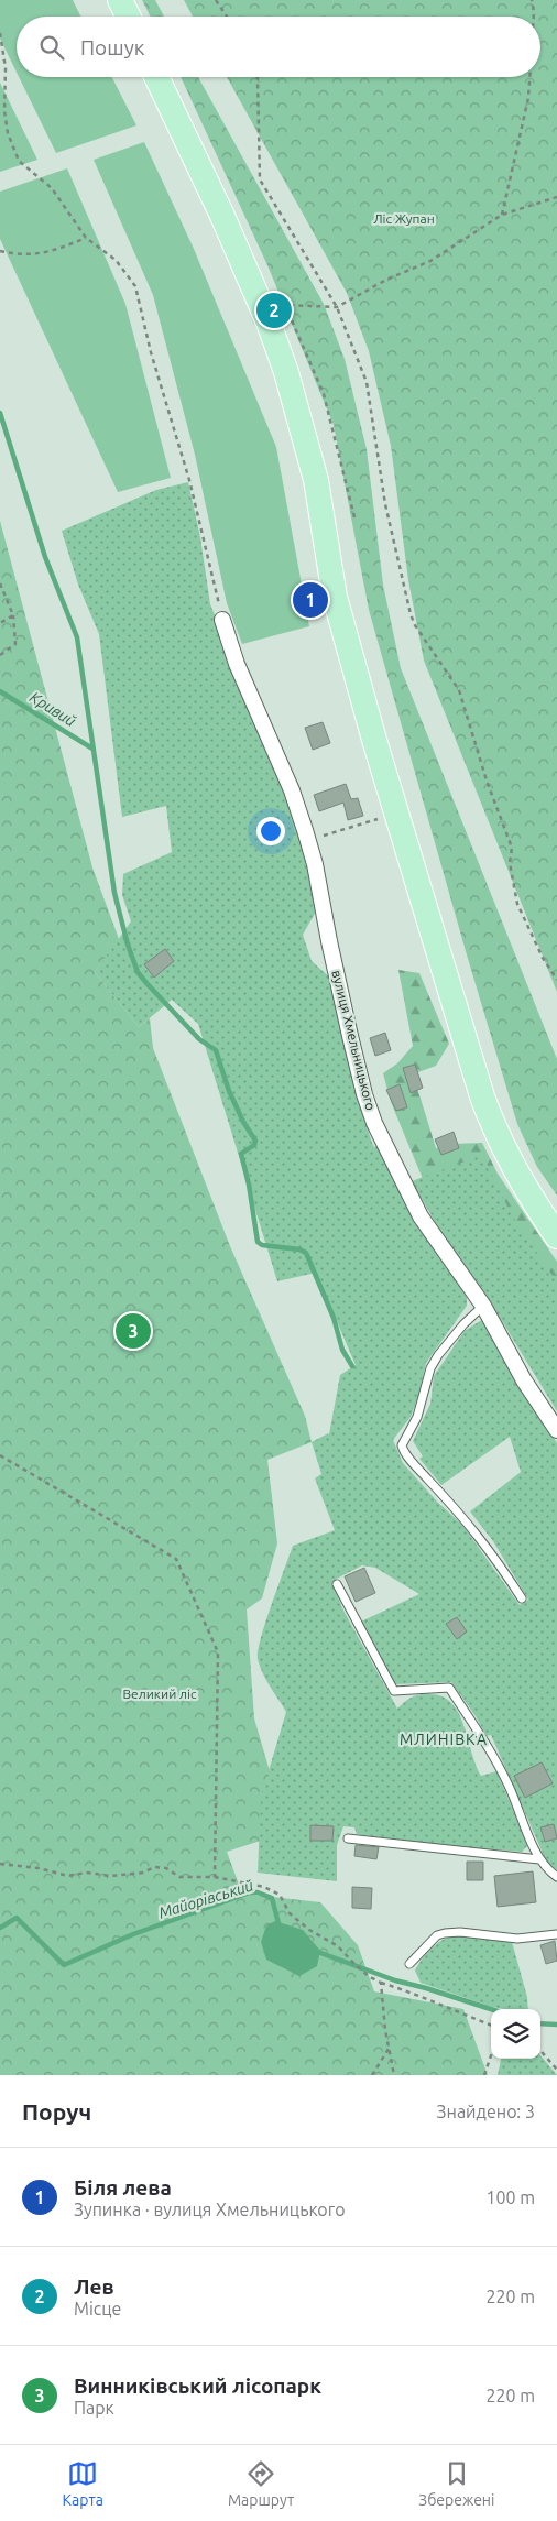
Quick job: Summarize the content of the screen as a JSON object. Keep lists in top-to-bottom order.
{
  "streets": {
    "street": ["вулиця Хмельницького"]
  },
  "districts": ["МЛИНІВКА"],
  "water": ["Кривий", "Майорівський"],
  "parks": ["Ліс Жупан", "Великий ліс"],
  "page": {
    "search": "Пошук",
    "pins": ["2", "1", "3"],
    "heading": ["Поруч", "Знайдено: 3"],
    "list": [
      {
        "mark": "1",
        "name": "Бiля лева",
        "note": "Зупинка · вулиця Хмельницького",
        "value": "100 m"
      },
      {
        "mark": "2",
        "name": "Лев",
        "note": "Місце",
        "value": "220 m"
      },
      {
        "mark": "3",
        "name": "Винниківський лісопарк",
        "note": "Парк",
        "value": "220 m"
      }
    ],
    "nav": ["Карта", "Маршрут", "Збережені"]
  }
}
